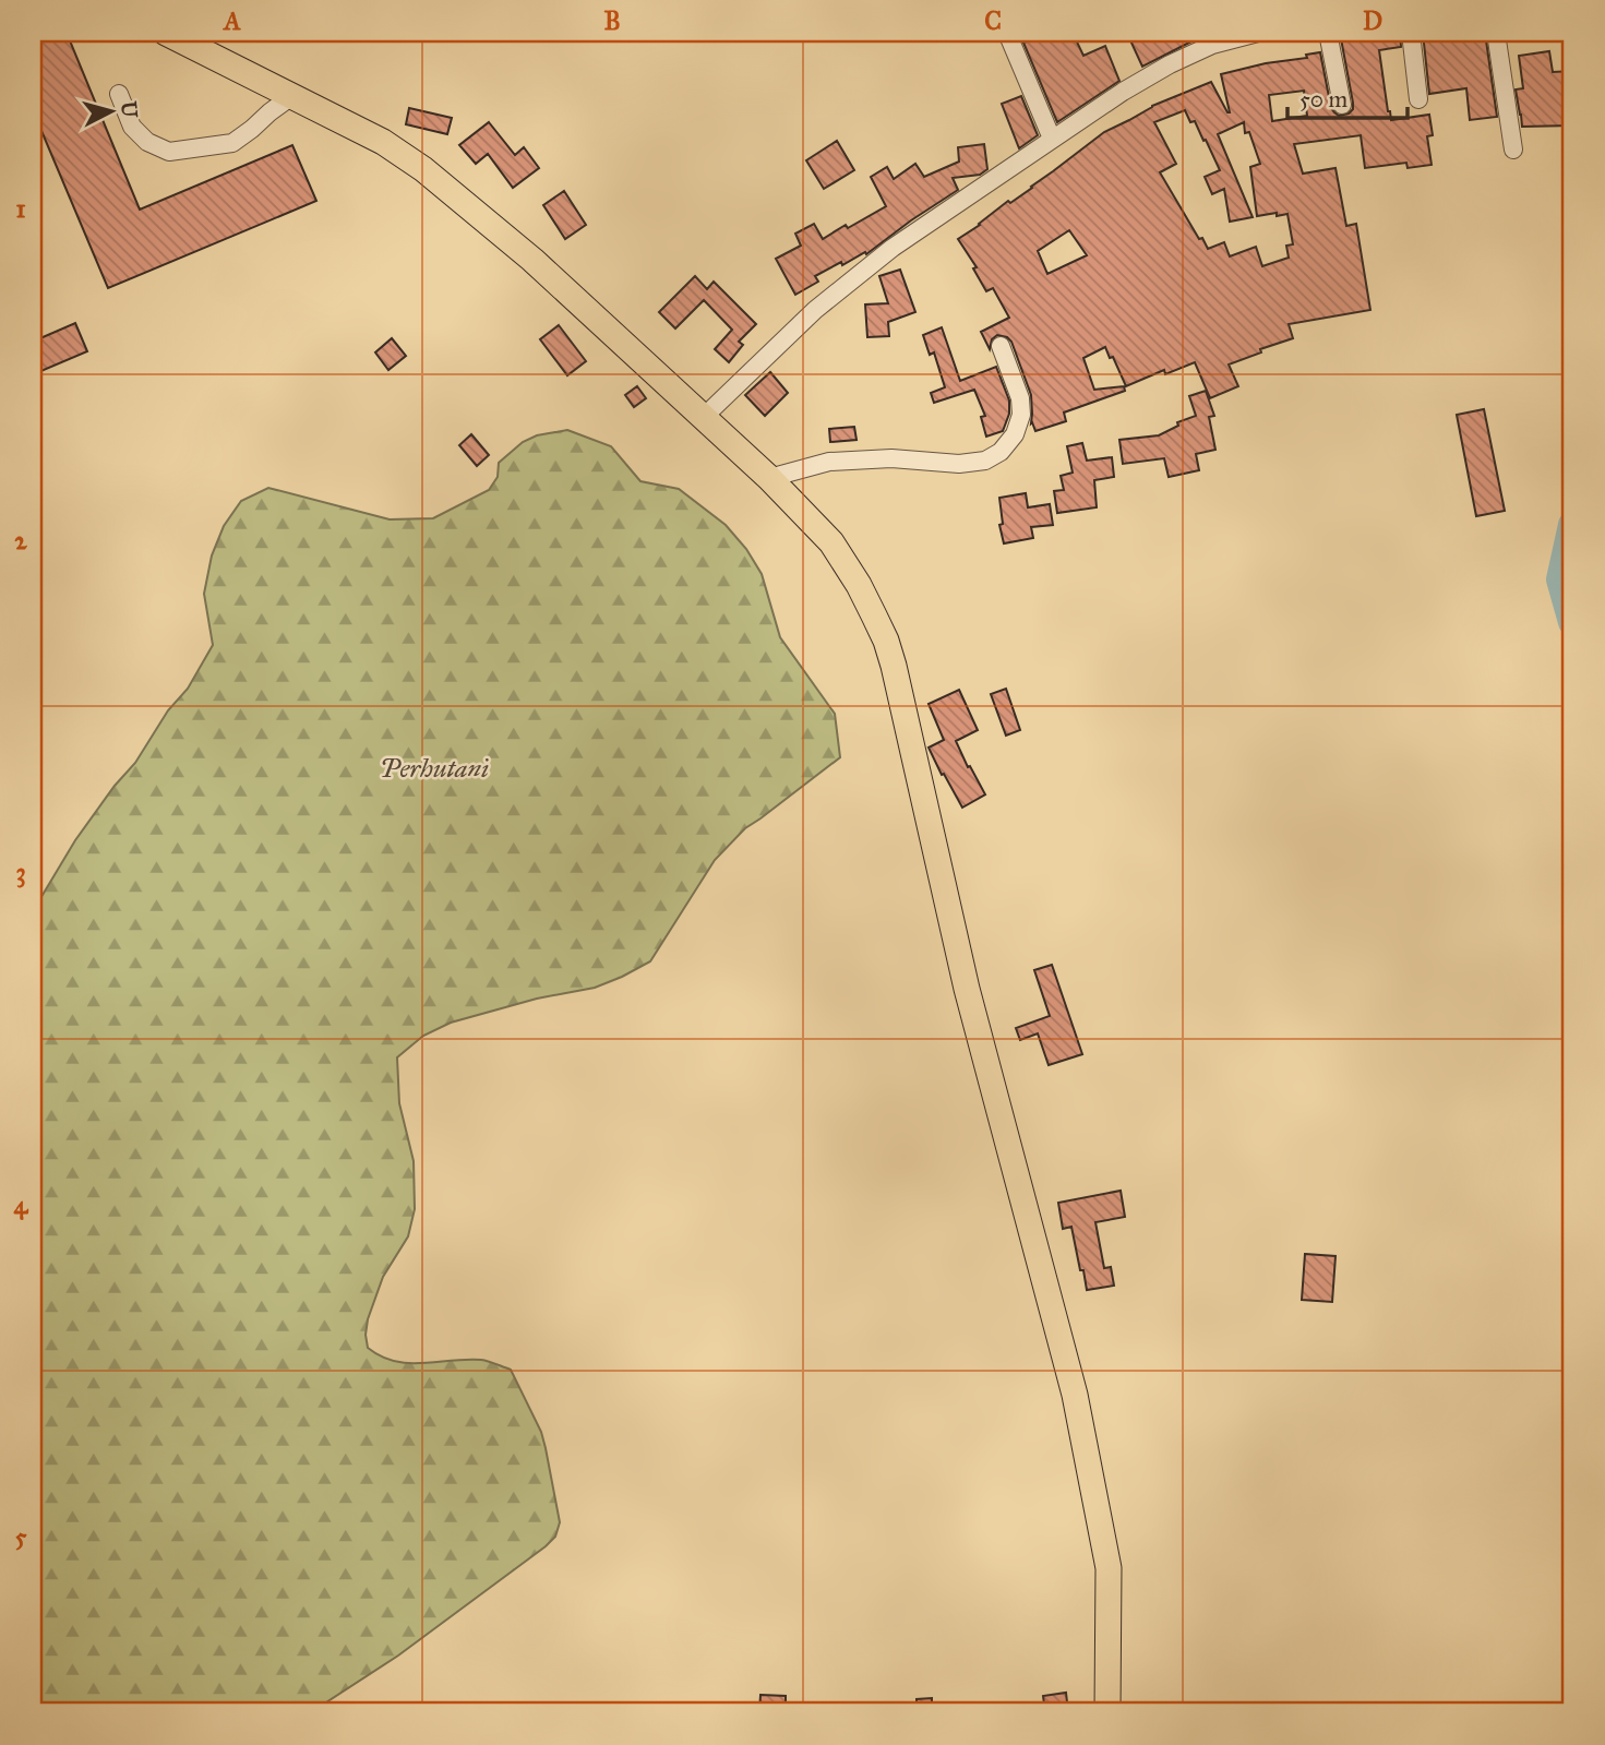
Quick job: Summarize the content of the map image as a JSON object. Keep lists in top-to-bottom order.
{
  "parks": ["Perhutani"],
  "scale_bar": "50 m",
  "north": "right",
  "grid": {
    "columns": [
      "A",
      "B",
      "C",
      "D"
    ],
    "rows": [
      "1",
      "2",
      "3",
      "4",
      "5"
    ]
  }
}
